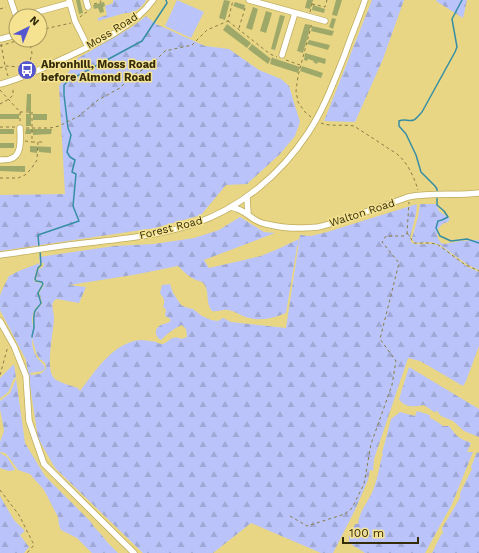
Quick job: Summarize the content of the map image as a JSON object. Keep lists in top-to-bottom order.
{
  "streets": {
    "street": ["Moss Road", "Walton Road", "Forest Road"]
  },
  "crossings": [
    ["Walton Road", "Forest Road"]
  ],
  "places": {
    "bus stop": ["Abronhill, Moss Road before Almond Road"]
  },
  "scale_bar": "100 m",
  "north": "top right"
}
